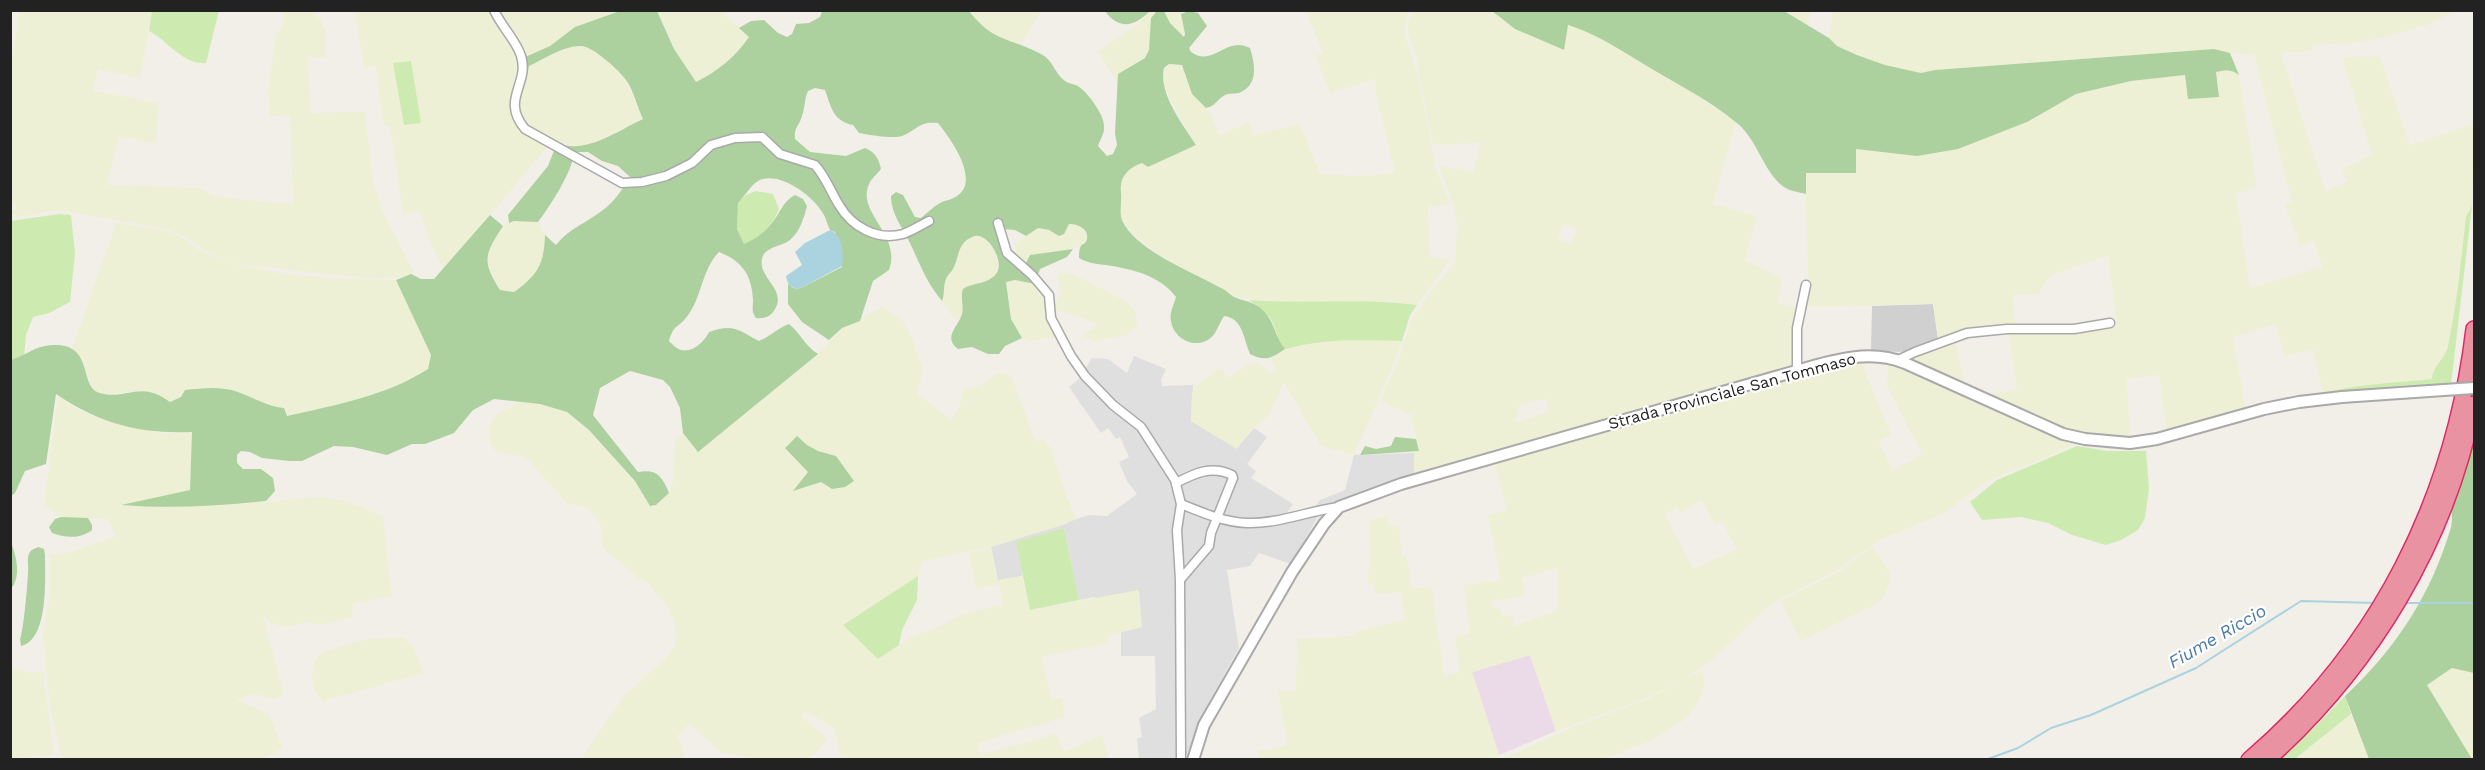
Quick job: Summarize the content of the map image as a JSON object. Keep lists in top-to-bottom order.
{
  "streets": {
    "street": ["Strada Provinciale San Tommaso"]
  },
  "water": ["Fiume Riccio"]
}
